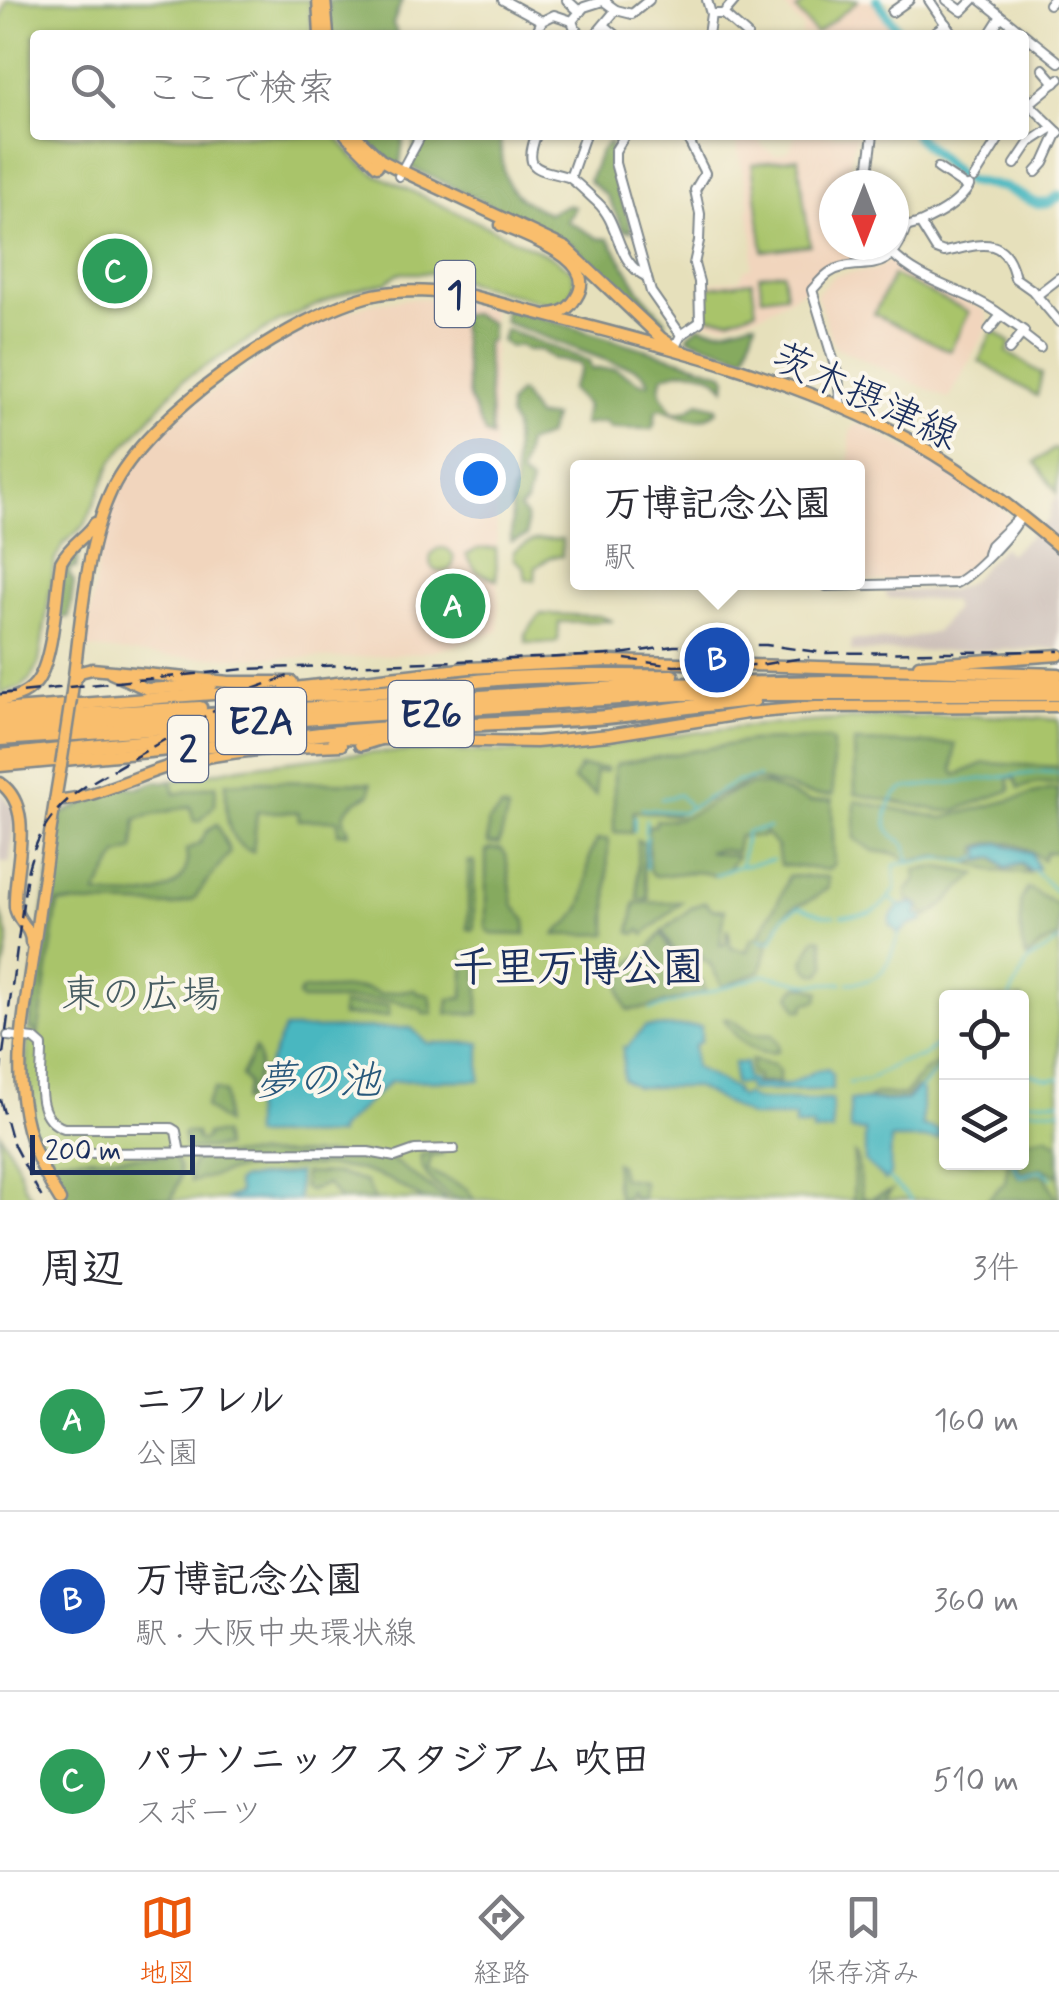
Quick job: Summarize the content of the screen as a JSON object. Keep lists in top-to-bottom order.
{
  "streets": {
    "highway": ["E26", "E2A"],
    "main road": ["1", "茨木摂津線", "2"]
  },
  "crossings": [
    ["E26", "E2A"]
  ],
  "districts": ["千里万博公園"],
  "water": ["夢の池"],
  "parks": ["東の広場"],
  "scale_bar": "200 m",
  "north": "bottom",
  "page": {
    "search": "ここで検索",
    "pins": ["C", "A", "B"],
    "popup": ["万博記念公園", "駅"],
    "scale": "200 m",
    "heading": ["周辺", "3件"],
    "list": [
      {
        "mark": "A",
        "name": "ニフレル",
        "note": "公園",
        "value": "160 m"
      },
      {
        "mark": "B",
        "name": "万博記念公園",
        "note": "駅 · 大阪中央環状線",
        "value": "360 m"
      },
      {
        "mark": "C",
        "name": "パナソニック スタジアム 吹田",
        "note": "スポーツ",
        "value": "510 m"
      }
    ],
    "nav": ["地図", "経路", "保存済み"]
  }
}
